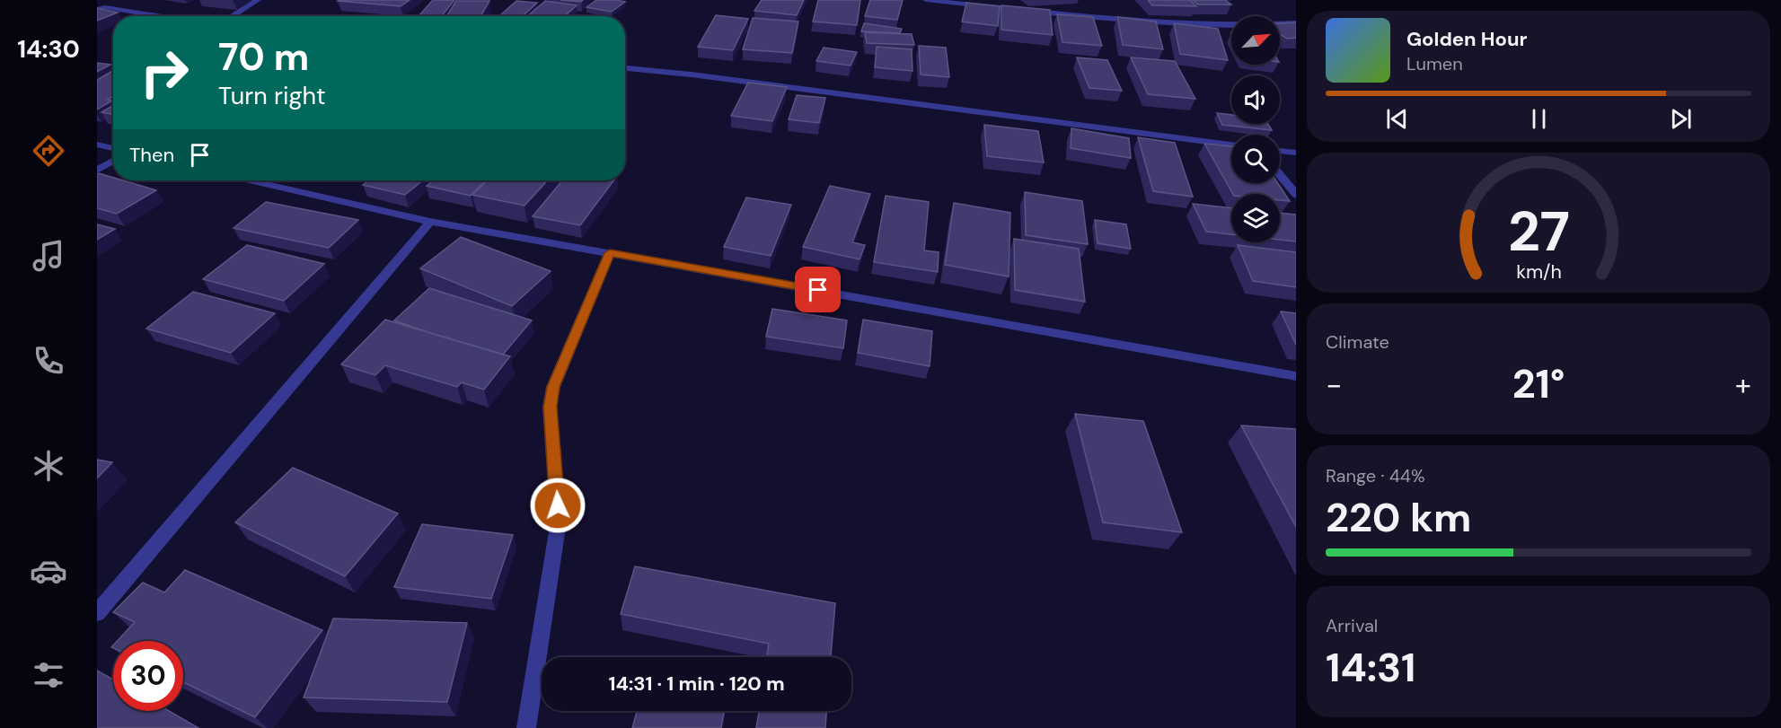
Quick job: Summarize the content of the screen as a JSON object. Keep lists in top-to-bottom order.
{
  "north": "top right",
  "page": {
    "tabs": "14:30",
    "turn": ["70 m", "Turn right"],
    "song": ["Golden Hour", "Lumen"],
    "then": "Then",
    "tile": [
      "Climate",
      ["Range · 44%", "220 km"],
      ["Arrival", "14:31"]
    ],
    "heat": ["−", "21°", "+"],
    "limit": "30",
    "trip": "14:31 · 1 min · 120 m",
    "gauge": ["27", "km/h"]
  }
}
